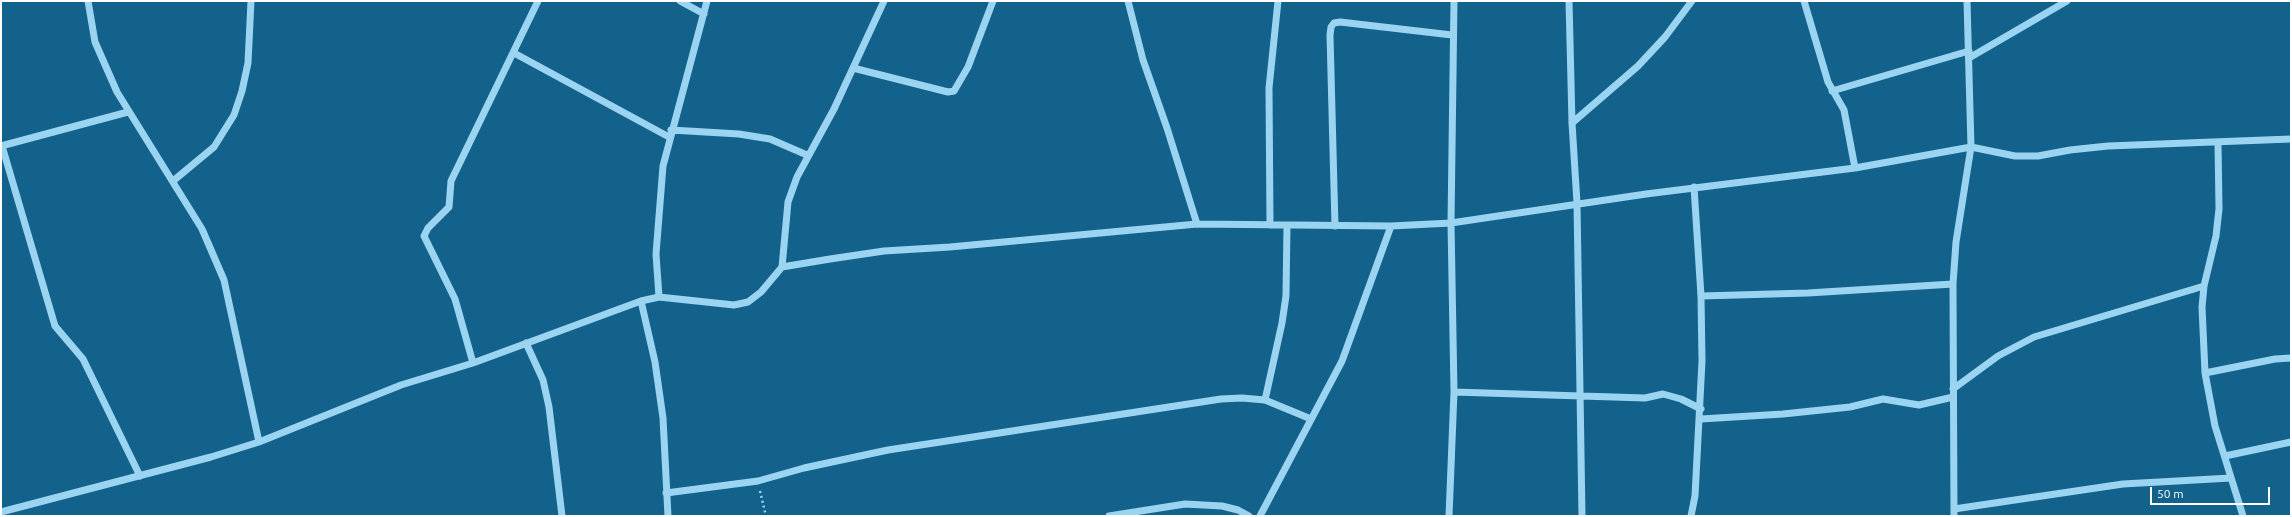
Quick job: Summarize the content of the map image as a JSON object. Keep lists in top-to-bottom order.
{
  "scale_bar": "50 m"
}
